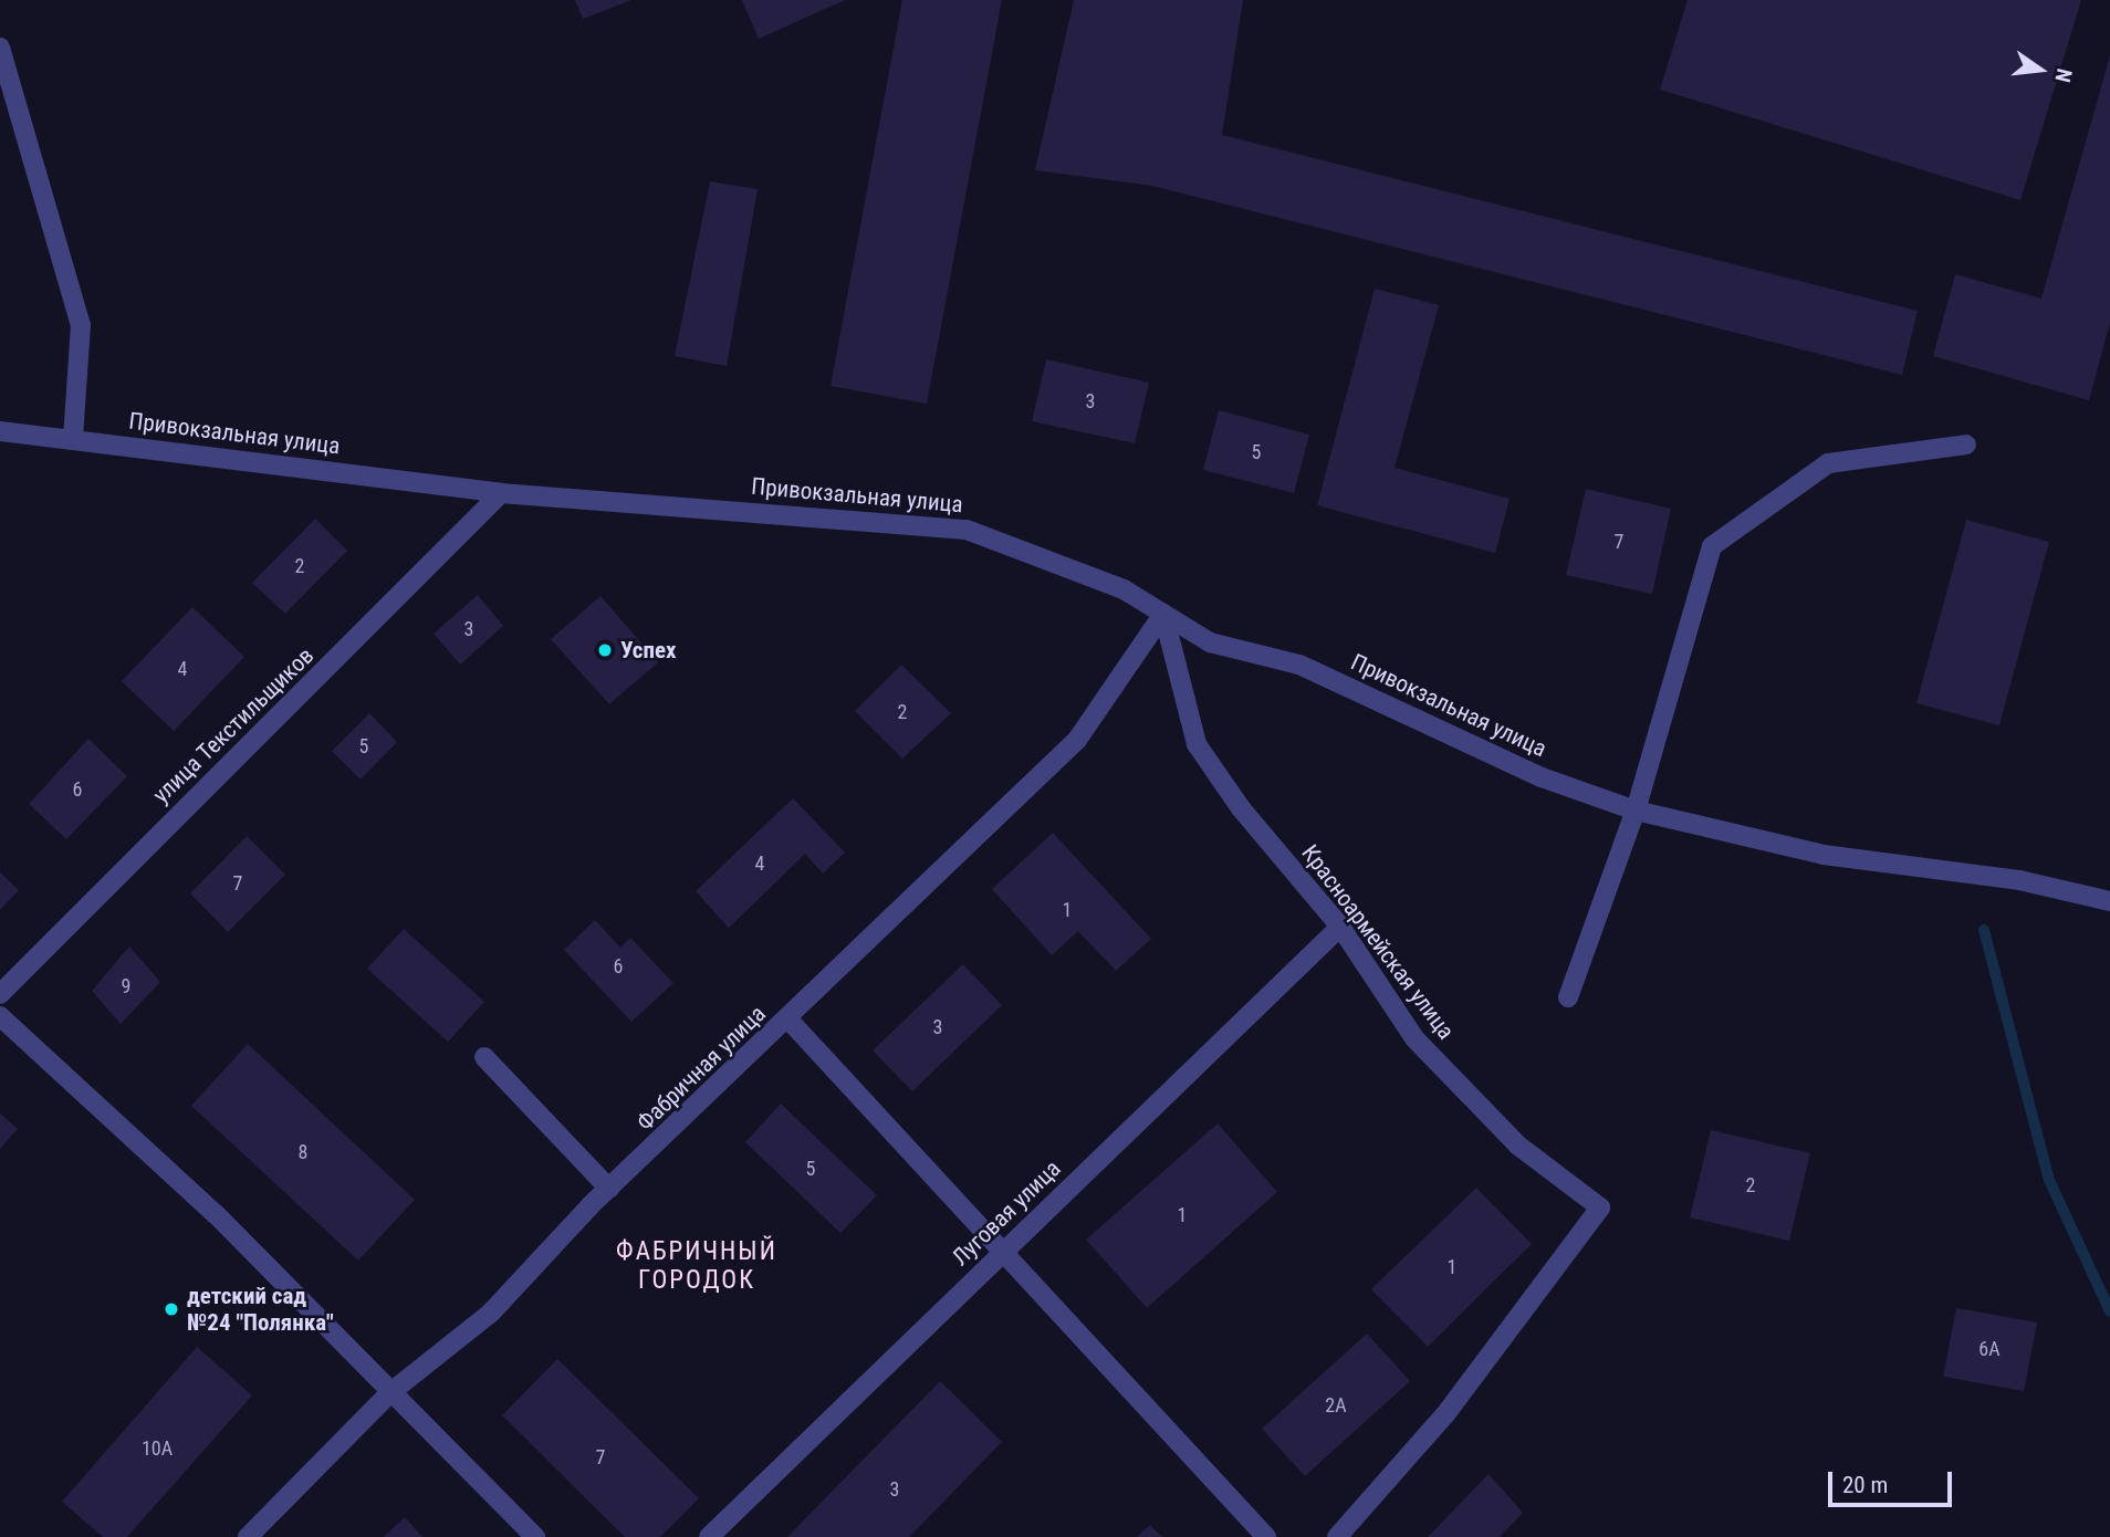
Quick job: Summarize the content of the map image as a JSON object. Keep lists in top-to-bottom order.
{
  "streets": {
    "street": [
      "Привокзальная улица",
      "улица Текстильщиков",
      "Красноармейская улица",
      "Фабричная улица",
      "Луговая улица"
    ]
  },
  "crossings": [
    ["Привокзальная улица", "улица Текстильщиков"],
    ["Привокзальная улица", "Красноармейская улица"],
    ["Привокзальная улица", "Фабричная улица"],
    ["Красноармейская улица", "Фабричная улица"],
    ["Красноармейская улица", "Луговая улица"]
  ],
  "districts": ["ФАБРИЧНЫЙ ГОРОДОК"],
  "places": ["Успех", "детский сад №24 \"Полянка\""],
  "house_numbers": [
    "3",
    "5",
    "7",
    "2",
    "3",
    "4",
    "2",
    "5",
    "6",
    "4",
    "7",
    "1",
    "6",
    "9",
    "3",
    "8",
    "5",
    "2",
    "1",
    "1",
    "6А",
    "2А",
    "10А",
    "7",
    "3"
  ],
  "scale_bar": "20 m",
  "north": "right"
}
